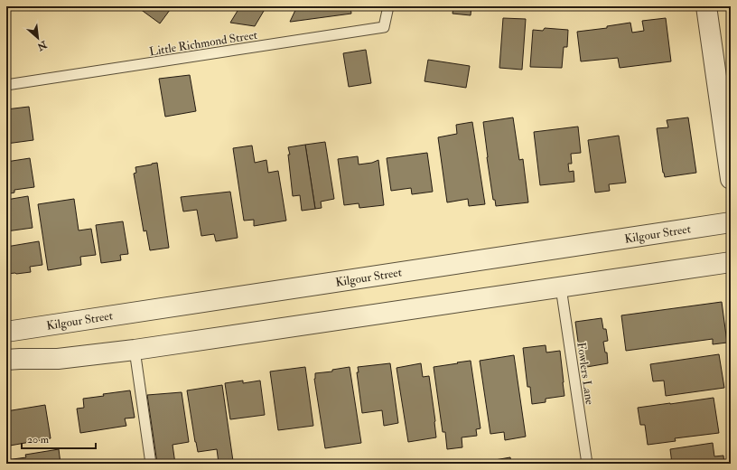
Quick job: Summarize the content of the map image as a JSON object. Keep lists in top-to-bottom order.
{
  "streets": {
    "street": ["Kilgour Street"],
    "lane": ["Little Richmond Street", "Fowlers Lane"]
  },
  "scale_bar": "20 m",
  "north": "bottom right"
}
